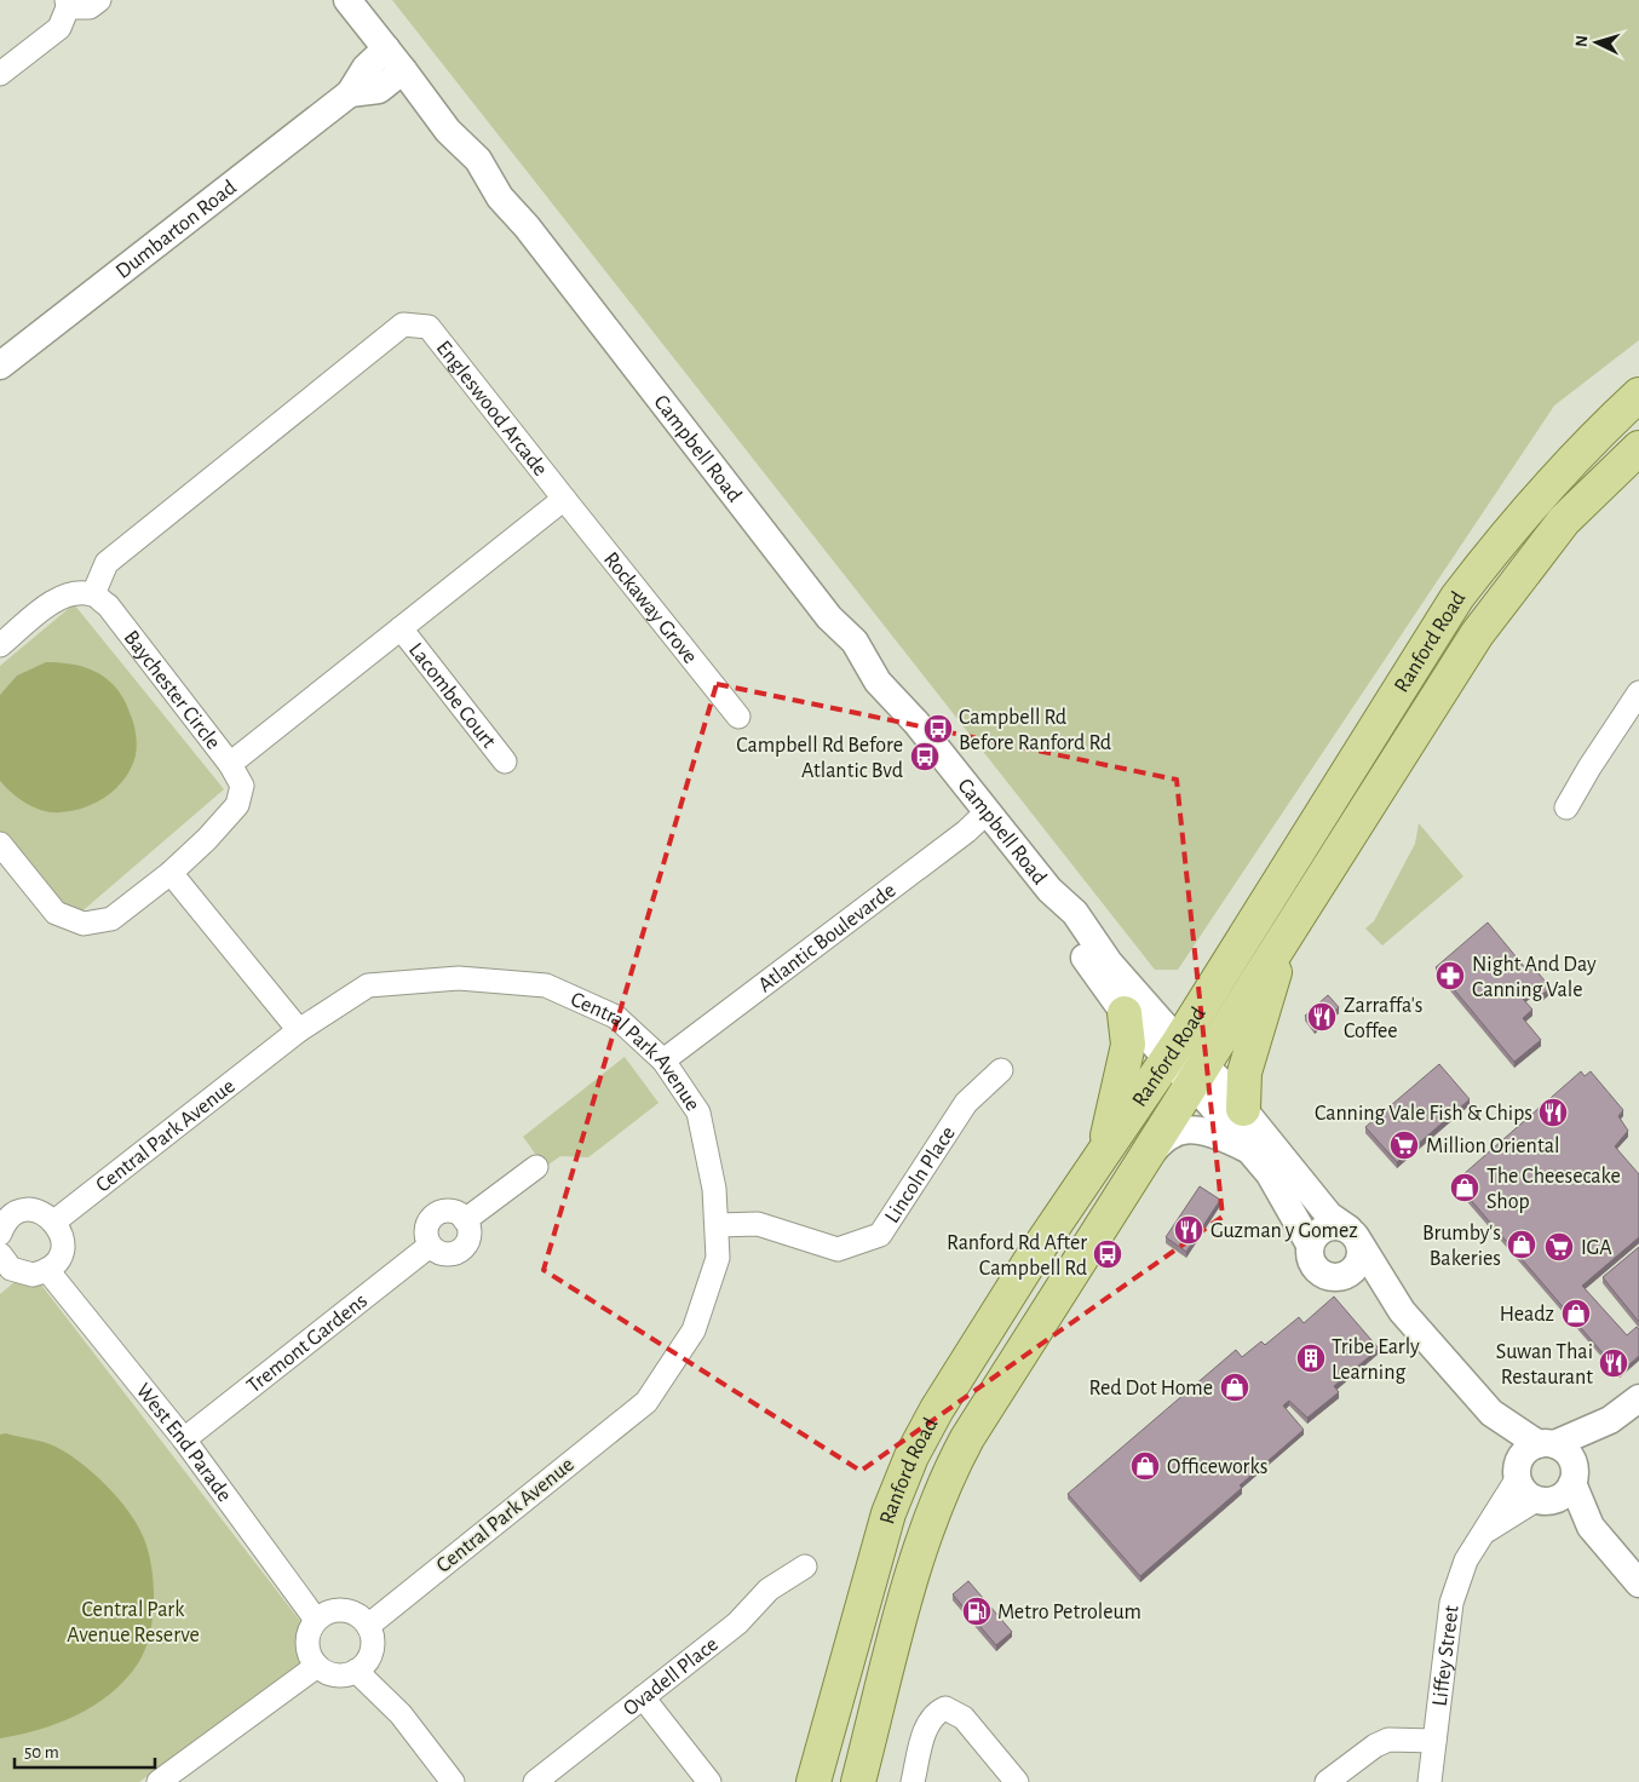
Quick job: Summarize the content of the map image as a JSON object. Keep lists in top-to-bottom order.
{
  "streets": {
    "main road": ["Ranford Road"],
    "street": [
      "Dumbarton Road",
      "Engleswood Arcade",
      "Campbell Road",
      "Rockaway Grove",
      "Baychester Circle",
      "Lacombe Court",
      "Atlantic Boulevarde",
      "Central Park Avenue",
      "Lincoln Place",
      "Tremont Gardens",
      "West End Parade",
      "Liffey Street",
      "Ovadell Place"
    ]
  },
  "crossings": [
    ["Dumbarton Road", "Campbell Road"],
    ["Engleswood Arcade", "Rockaway Grove"],
    ["Engleswood Arcade", "Baychester Circle"],
    ["Campbell Road", "Ranford Road"],
    ["Campbell Road", "Atlantic Boulevarde"],
    ["Campbell Road", "Liffey Street"],
    ["Atlantic Boulevarde", "Central Park Avenue"],
    ["Central Park Avenue", "Lincoln Place"],
    ["Central Park Avenue", "West End Parade"],
    ["Tremont Gardens", "West End Parade"]
  ],
  "parks": ["Central Park Avenue Reserve"],
  "places": {
    "bus stop": ["Campbell Rd Before Ranford Rd", "Campbell Rd Before Atlantic Bvd", "Ranford Rd After Campbell Rd"],
    "pharmacy": ["Night And Day Canning Vale"],
    "restaurant": [
      "Zarraffa's Coffee",
      "Canning Vale Fish & Chips",
      "Guzman y Gomez",
      "Suwan Thai Restaurant"
    ],
    "supermarket": ["Million Oriental", "IGA"],
    "shop": [
      "The Cheesecake Shop",
      "Brumby's Bakeries",
      "Headz",
      "Red Dot Home",
      "Officeworks"
    ],
    "building": ["Tribe Early Learning"],
    "fuel station": ["Metro Petroleum"]
  },
  "scale_bar": "50 m",
  "north": "left"
}
